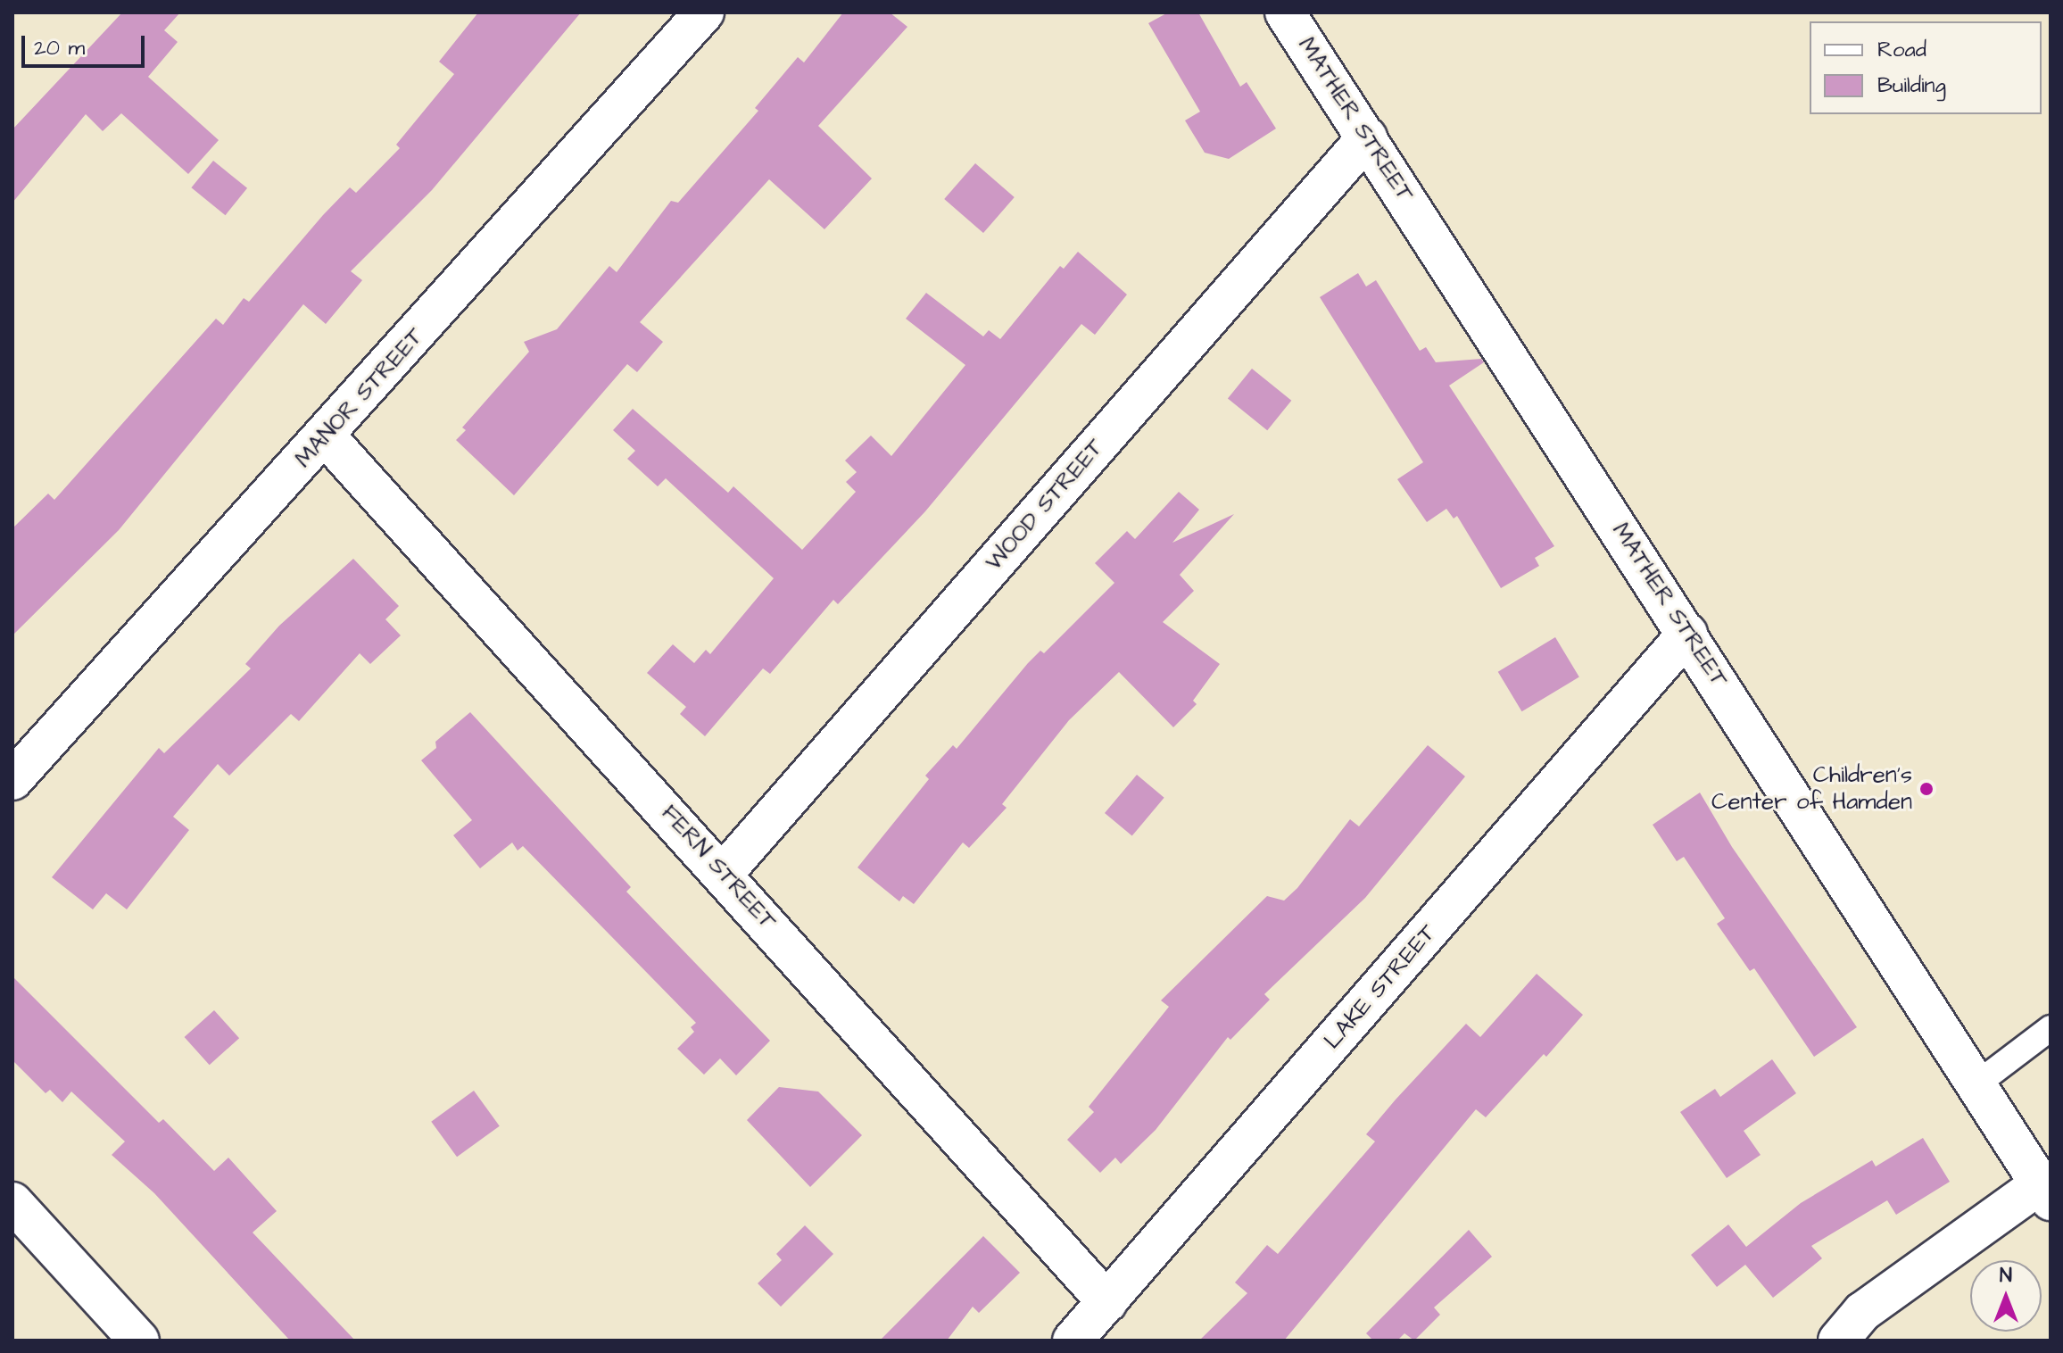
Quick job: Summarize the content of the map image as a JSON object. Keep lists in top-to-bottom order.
{
  "streets": {
    "street": [
      "MATHER STREET",
      "MANOR STREET",
      "WOOD STREET",
      "FERN STREET",
      "LAKE STREET"
    ]
  },
  "crossings": [
    ["MATHER STREET", "WOOD STREET"],
    ["MATHER STREET", "LAKE STREET"],
    ["MANOR STREET", "FERN STREET"],
    ["WOOD STREET", "FERN STREET"],
    ["FERN STREET", "LAKE STREET"]
  ],
  "places": ["Children's Center of Hamden"],
  "legend": ["Road", "Building"],
  "scale_bar": "20 m",
  "north": "top"
}
